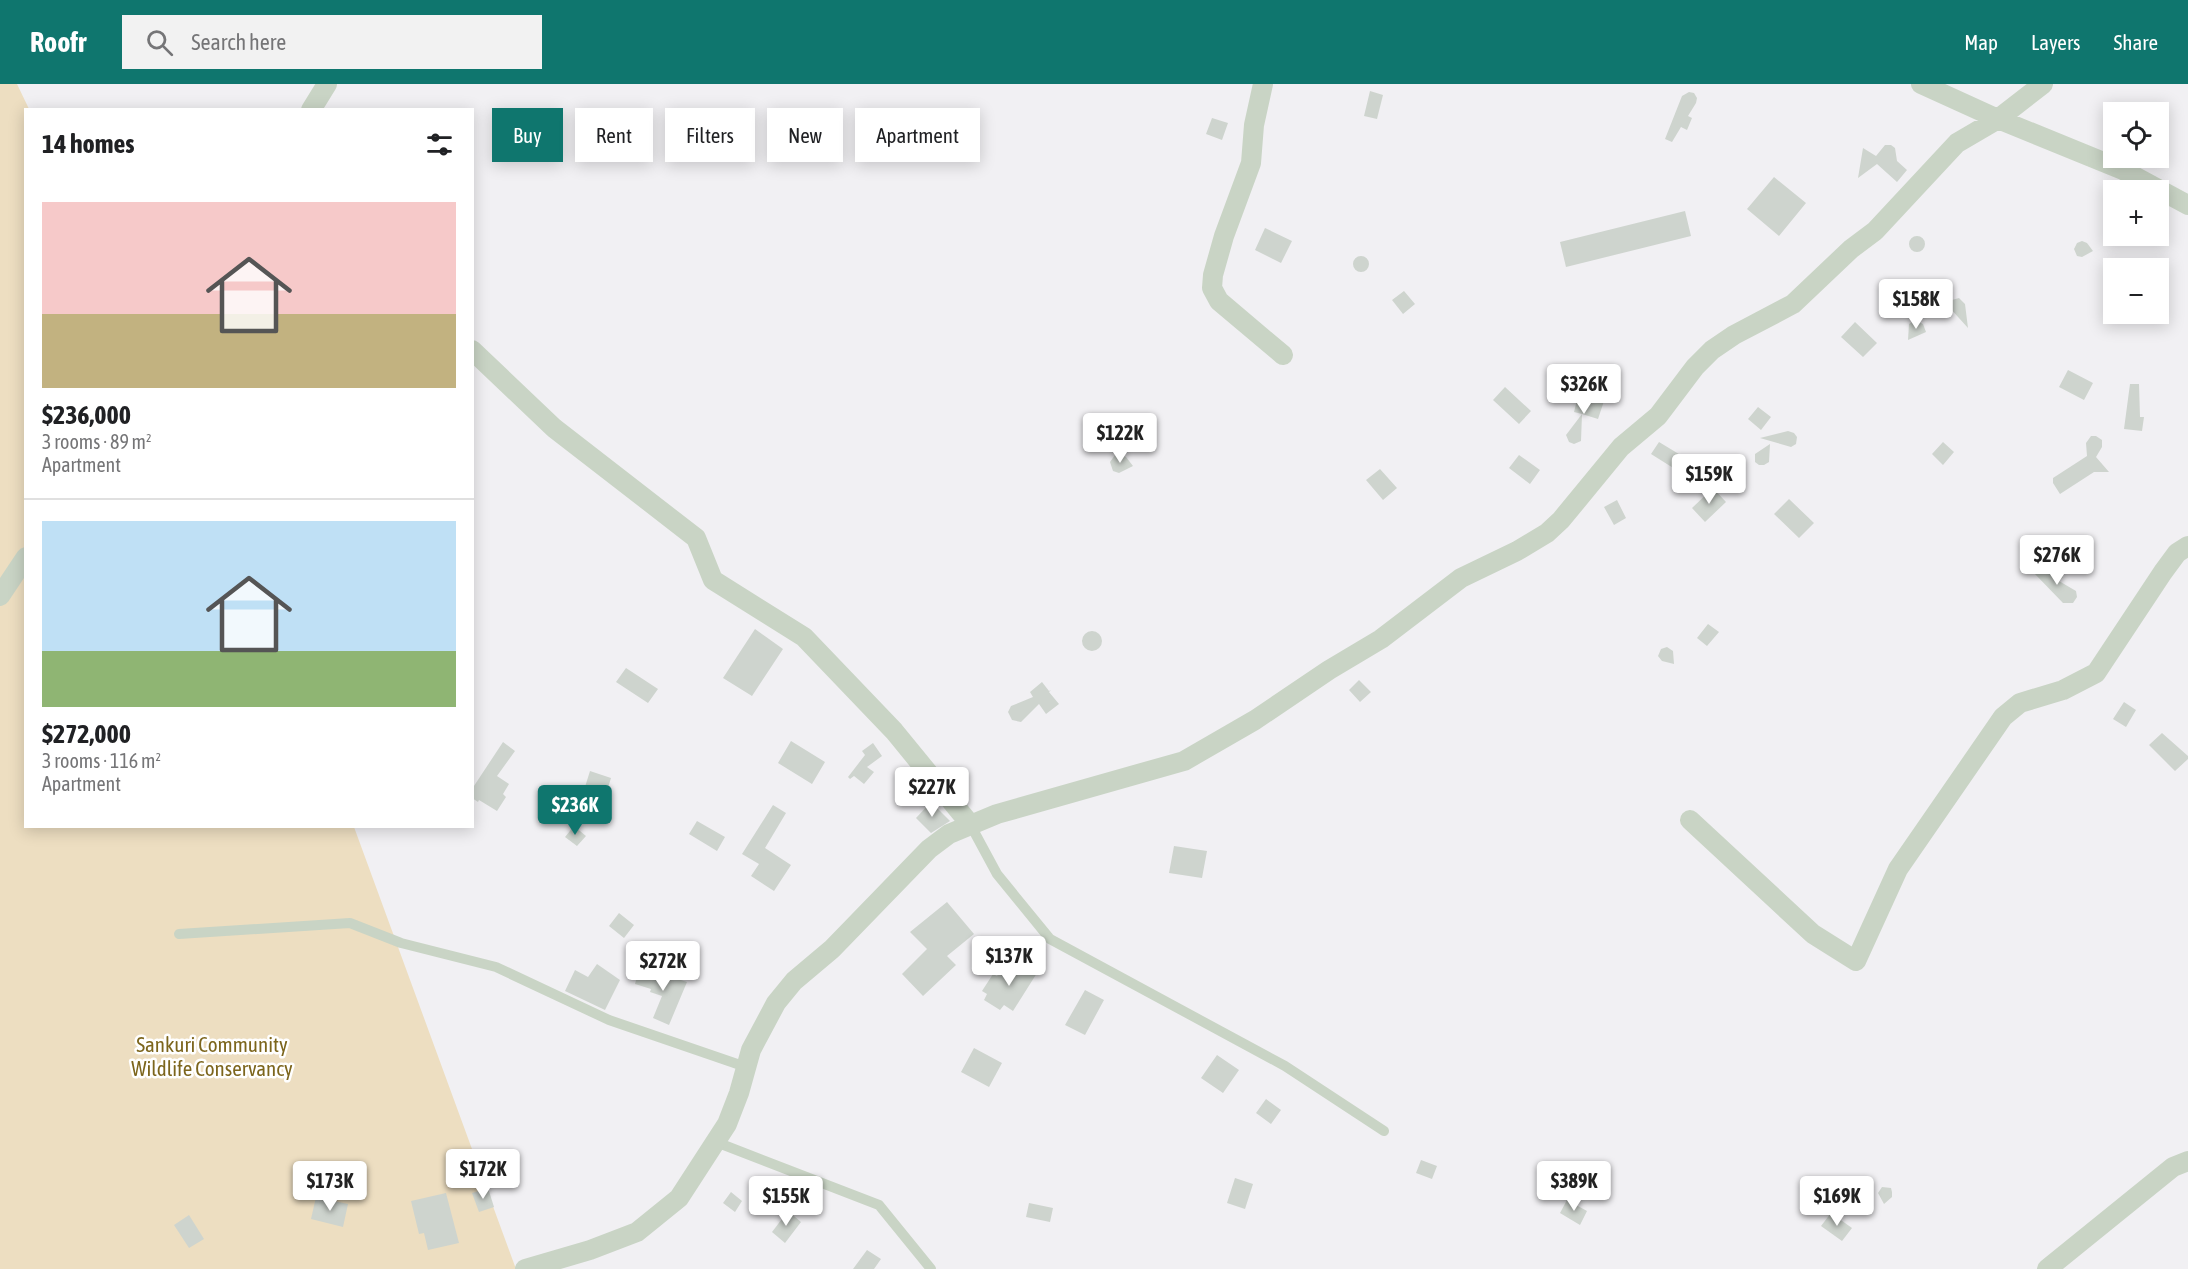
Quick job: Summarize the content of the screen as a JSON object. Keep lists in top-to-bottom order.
{
  "parks": ["Sankuri Community Wildlife Conservancy"],
  "page": {
    "header": "Roofr",
    "search": "Search here",
    "nav": ["Map", "Layers", "Share"],
    "map_buttons": ["+", "−"],
    "chip": [
      "Buy",
      "Rent",
      "Filters",
      "New",
      "Apartment"
    ],
    "heading": "14 homes",
    "list": [
      {
        "name": "$236,000",
        "note": "3 rooms · 89 m² · Apartment"
      },
      {
        "name": "$272,000",
        "note": "3 rooms · 116 m² · Apartment"
      }
    ],
    "price": [
      "$158K",
      "$326K",
      "$122K",
      "$159K",
      "$276K",
      "$227K",
      "$236K",
      "$137K",
      "$272K",
      "$172K",
      "$173K",
      "$389K",
      "$155K",
      "$169K"
    ]
  }
}
